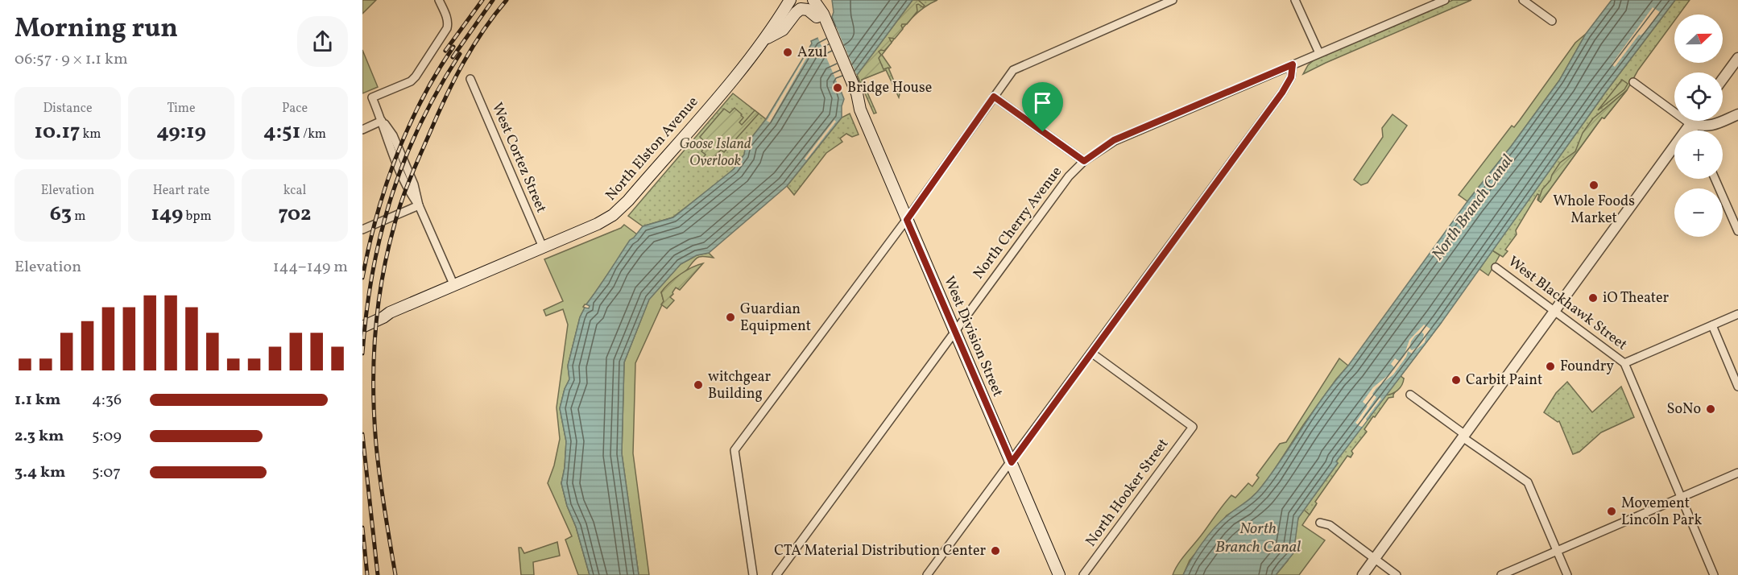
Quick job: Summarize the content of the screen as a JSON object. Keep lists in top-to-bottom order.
{
  "streets": {
    "main road": ["North Elston Avenue", "West Division Street"],
    "street": [
      "West Cortez Street",
      "North Cherry Avenue",
      "West Blackhawk Street",
      "North Hooker Street"
    ]
  },
  "crossings": [
    ["North Elston Avenue", "West Cortez Street"],
    ["North Cherry Avenue", "West Division Street"]
  ],
  "water": ["North Branch Canal"],
  "parks": ["Goose Island Overlook"],
  "places": [
    "Azul",
    "Bridge House",
    "Whole Foods Market",
    "iO Theater",
    "Guardian Equipment",
    "Foundry",
    "Carbit Paint",
    "witchgear Building",
    "SoNo",
    "Movement Lincoln Park",
    "CTA Material Distribution Center"
  ],
  "north": "right",
  "page": {
    "heading": ["Morning run", "06:57 · 9 × 1.1 km"],
    "map_buttons": ["+", "−"],
    "stats": [
      ["Distance", "10.17 km"],
      ["Time", "49:19"],
      ["Pace", "4:51 /km"],
      ["Elevation", "63 m"],
      ["Heart rate", "149 bpm"],
      ["kcal", "702"]
    ],
    "chart": ["Elevation", "144–149 m"],
    "list": [
      {
        "name": "1.1 km",
        "note": "4:36"
      },
      {
        "name": "2.3 km",
        "note": "5:09"
      },
      {
        "name": "3.4 km",
        "note": "5:07"
      }
    ]
  }
}
